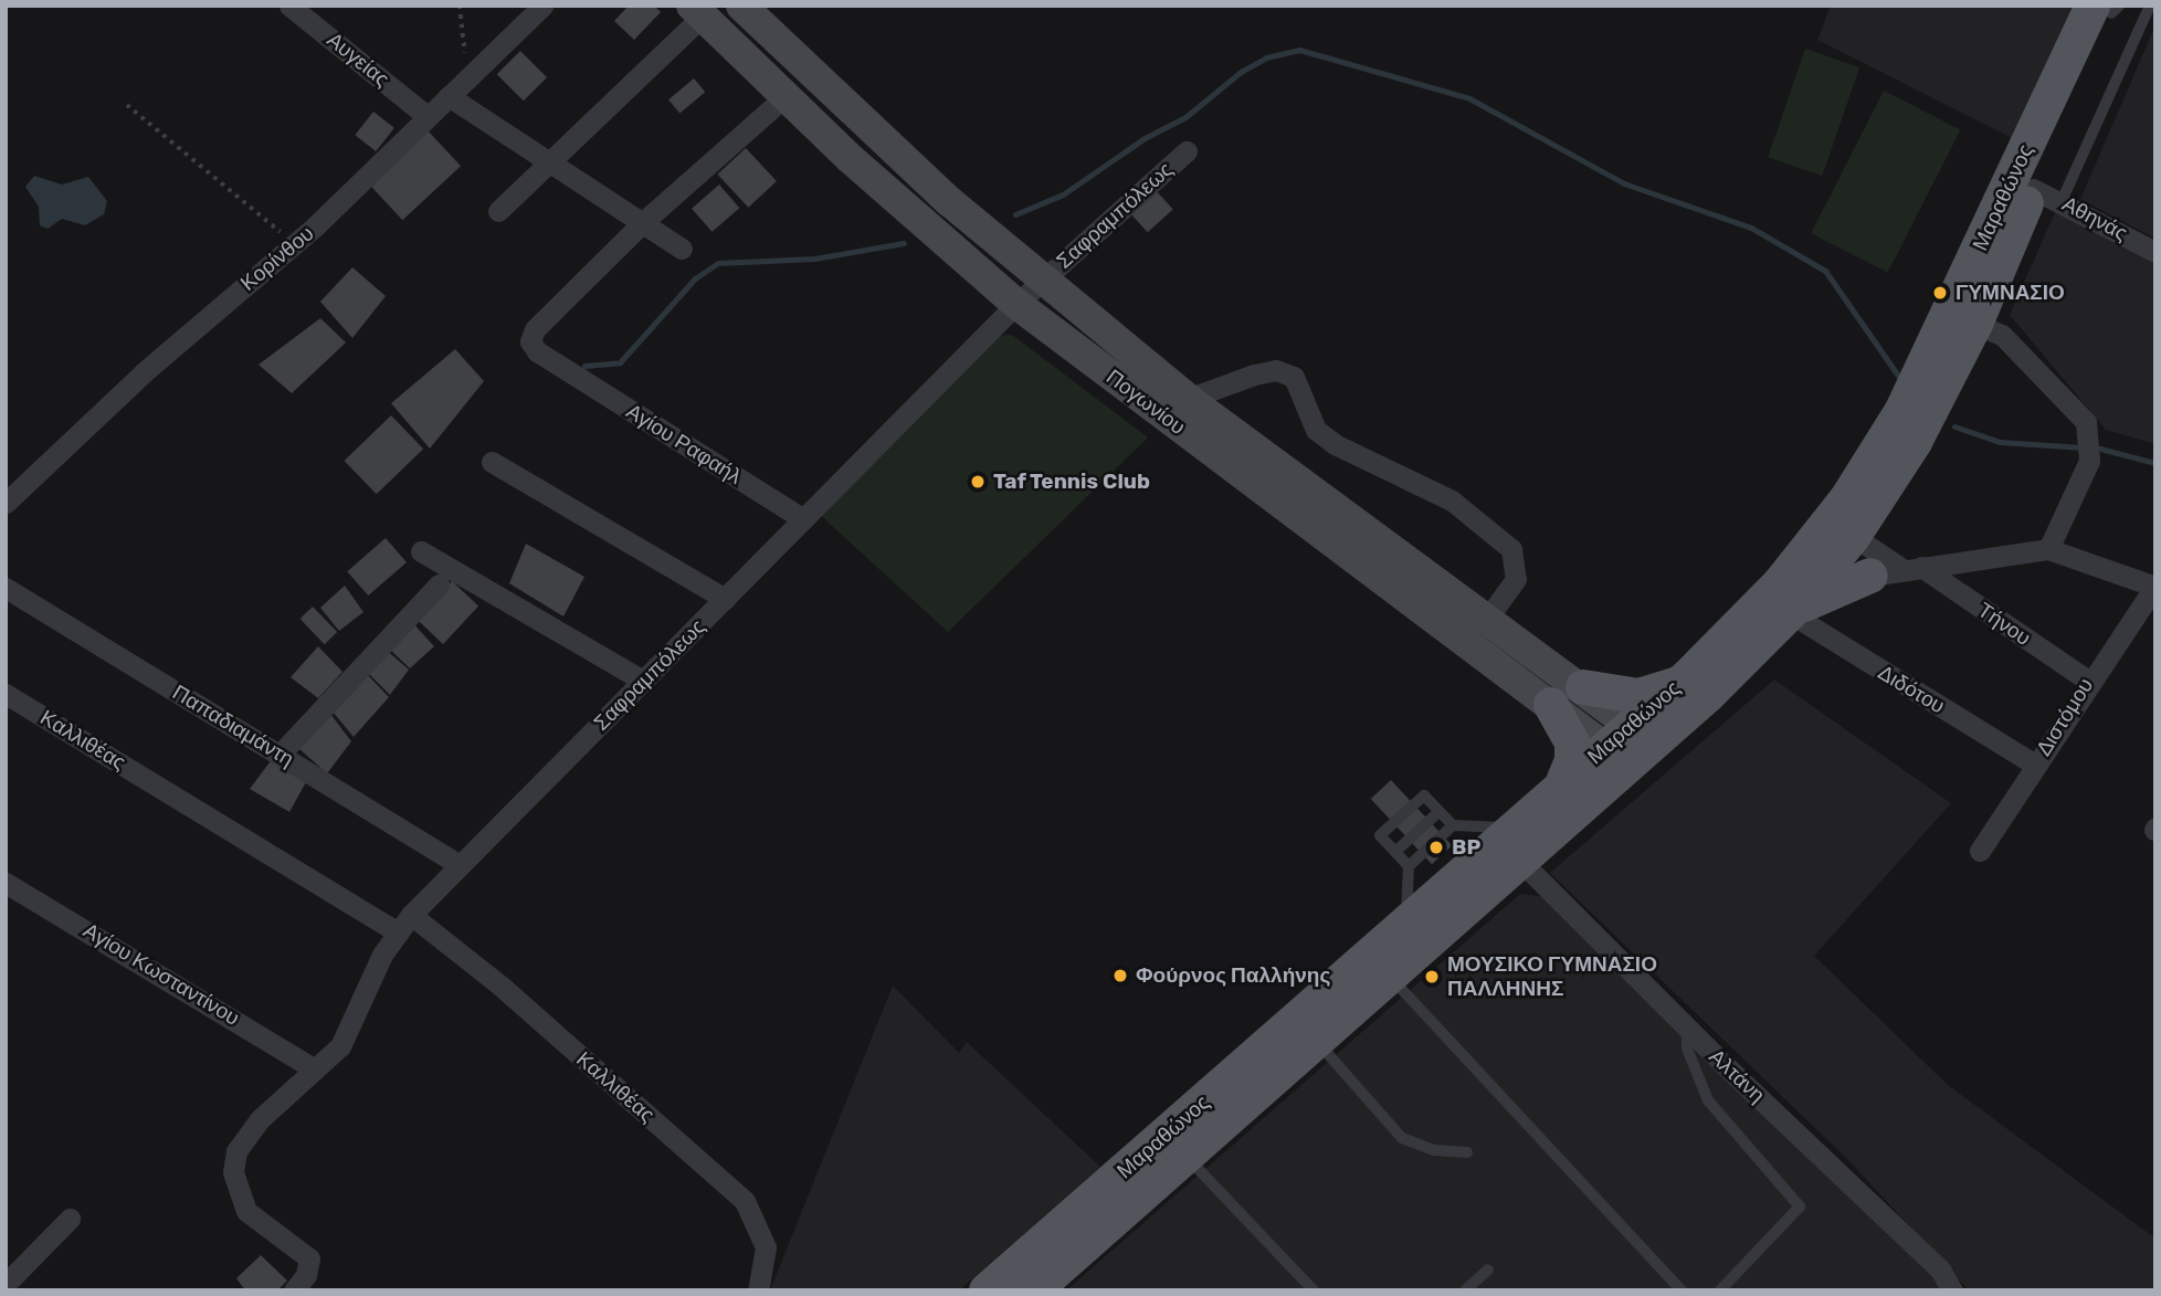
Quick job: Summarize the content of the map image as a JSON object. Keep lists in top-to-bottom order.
{
  "streets": {
    "main road": ["Μαραθώνος", "Πογωνίου"],
    "street": [
      "Αυγείας",
      "Σαφραμπόλεως",
      "Αθηνάς",
      "Κορίνθου",
      "Αγίου Ραφαήλ",
      "Τήνου",
      "Διδότου",
      "Διστόμου",
      "Παπαδιαμάντη",
      "Καλλιθέας",
      "Αγίου Κωσταντίνου",
      "Αλτάνη"
    ]
  },
  "crossings": [
    ["Αυγείας", "Κορίνθου"],
    ["Μαραθώνος", "Αθηνάς"],
    ["Μαραθώνος", "Πογωνίου"],
    ["Μαραθώνος", "Διδότου"],
    ["Μαραθώνος", "Αλτάνη"],
    ["Σαφραμπόλεως", "Πογωνίου"],
    ["Σαφραμπόλεως", "Αγίου Ραφαήλ"],
    ["Σαφραμπόλεως", "Παπαδιαμάντη"],
    ["Σαφραμπόλεως", "Καλλιθέας"],
    ["Σαφραμπόλεως", "Αγίου Κωσταντίνου"],
    ["Τήνου", "Διστόμου"],
    ["Διδότου", "Διστόμου"]
  ],
  "places": [
    "ΓΥΜΝΑΣΙΟ",
    "Taf Tennis Club",
    "BP",
    "Φούρνος Παλλήνης",
    "ΜΟΥΣΙΚΟ ΓΥΜΝΑΣΙΟ ΠΑΛΛΗΝΗΣ"
  ]
}
